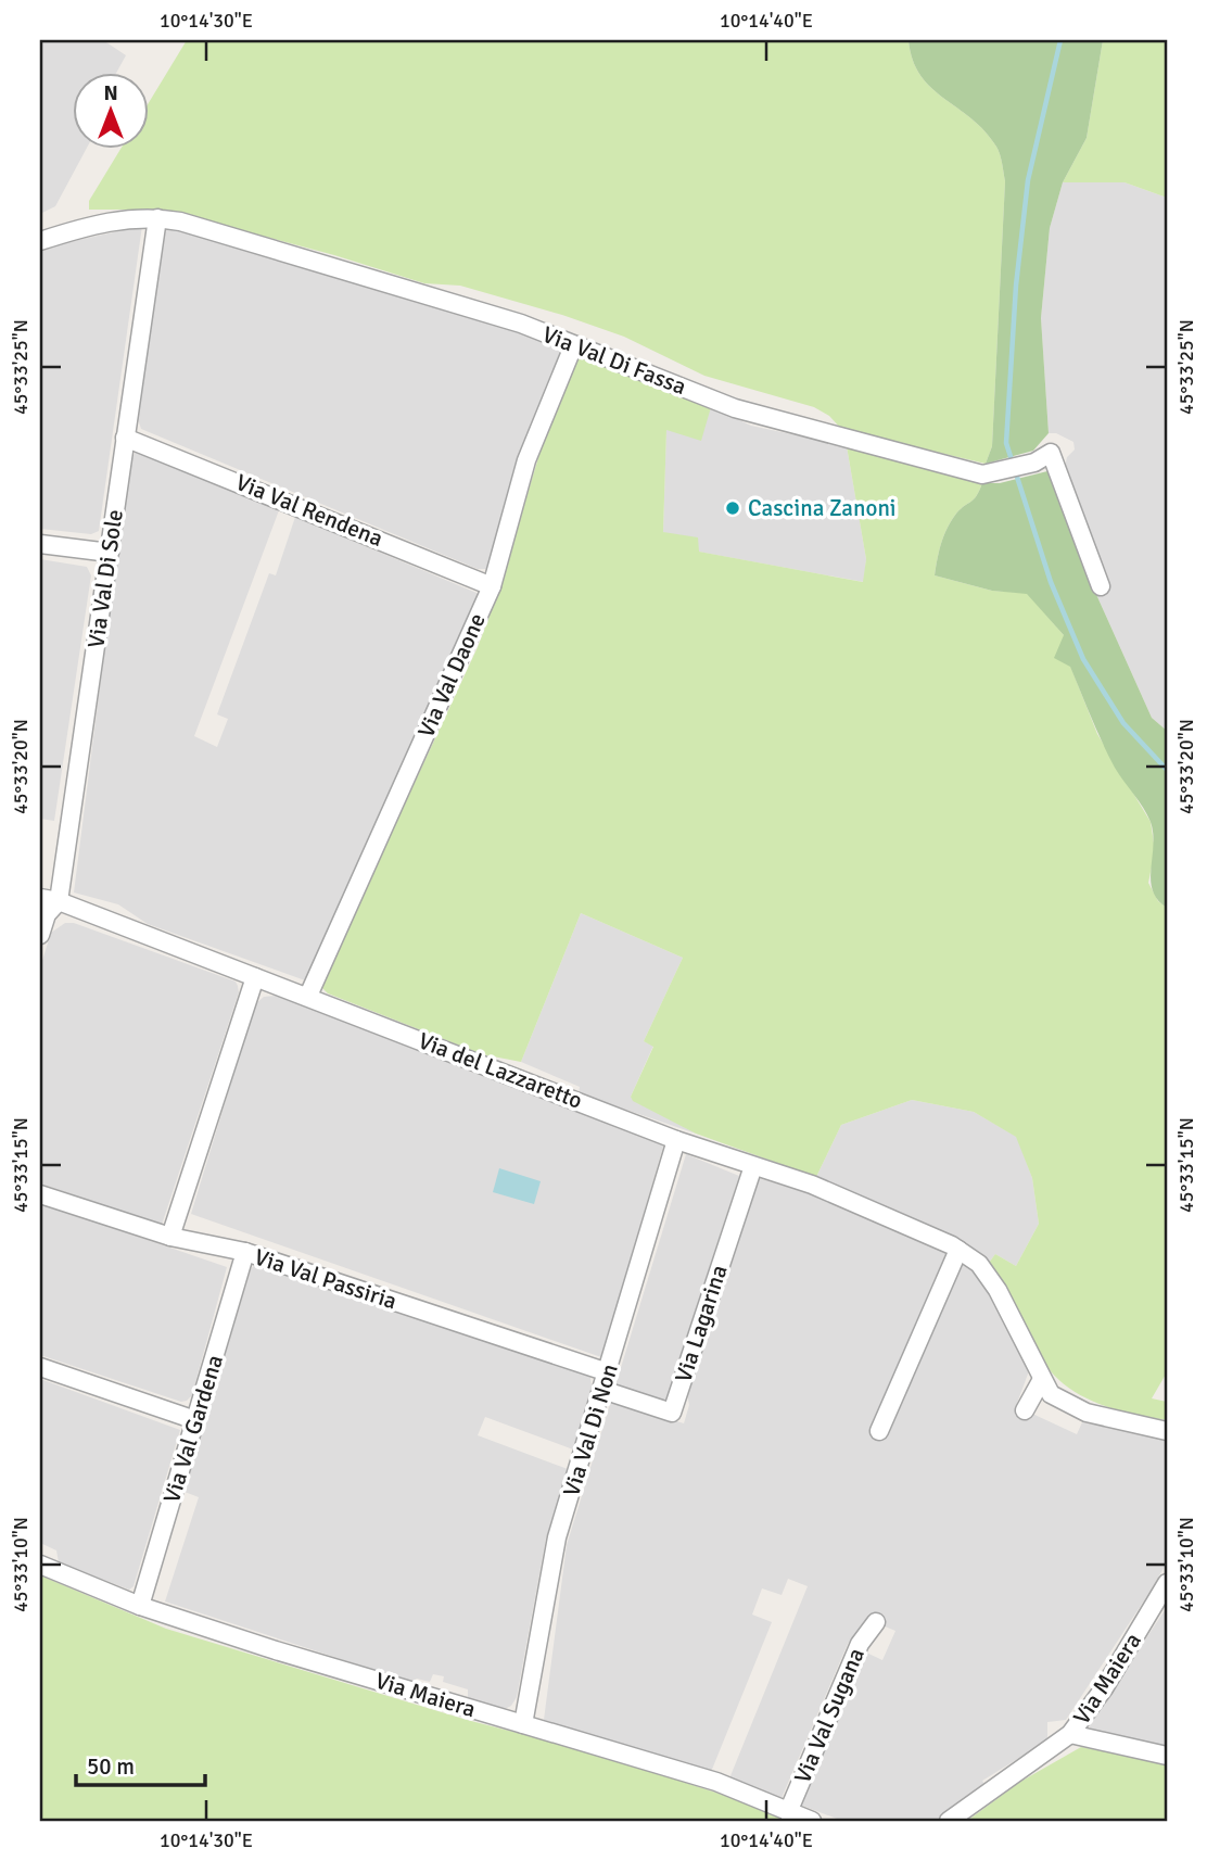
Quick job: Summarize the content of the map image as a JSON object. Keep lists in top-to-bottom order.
{
  "streets": {
    "street": [
      "Via Val Di Fassa",
      "Via Val Rendena",
      "Via Val Di Sole",
      "Via Val Daone",
      "Via del Lazzaretto",
      "Via Val Passiria",
      "Via Lagarina",
      "Via Val Gardena",
      "Via Val Di Non",
      "Via Maiera",
      "Via Val Sugana"
    ]
  },
  "crossings": [
    ["Via Val Di Fassa", "Via Val Di Sole"],
    ["Via Val Di Fassa", "Via Val Daone"],
    ["Via Val Rendena", "Via Val Di Sole"],
    ["Via Val Rendena", "Via Val Daone"],
    ["Via Val Di Sole", "Via del Lazzaretto"],
    ["Via Val Daone", "Via del Lazzaretto"],
    ["Via del Lazzaretto", "Via Lagarina"],
    ["Via del Lazzaretto", "Via Val Di Non"],
    ["Via Val Passiria", "Via Val Gardena"],
    ["Via Val Passiria", "Via Val Di Non"],
    ["Via Lagarina", "Via Val Di Non"],
    ["Via Val Gardena", "Via Maiera"],
    ["Via Val Di Non", "Via Maiera"],
    ["Via Maiera", "Via Val Sugana"]
  ],
  "places": ["Cascina Zanoni"],
  "scale_bar": "50 m",
  "north": "top",
  "coordinates": [
    "10°14'30\"E",
    "10°14'40\"E",
    "45°33'25\"N",
    "45°33'20\"N",
    "45°33'15\"N",
    "45°33'10\"N"
  ]
}
